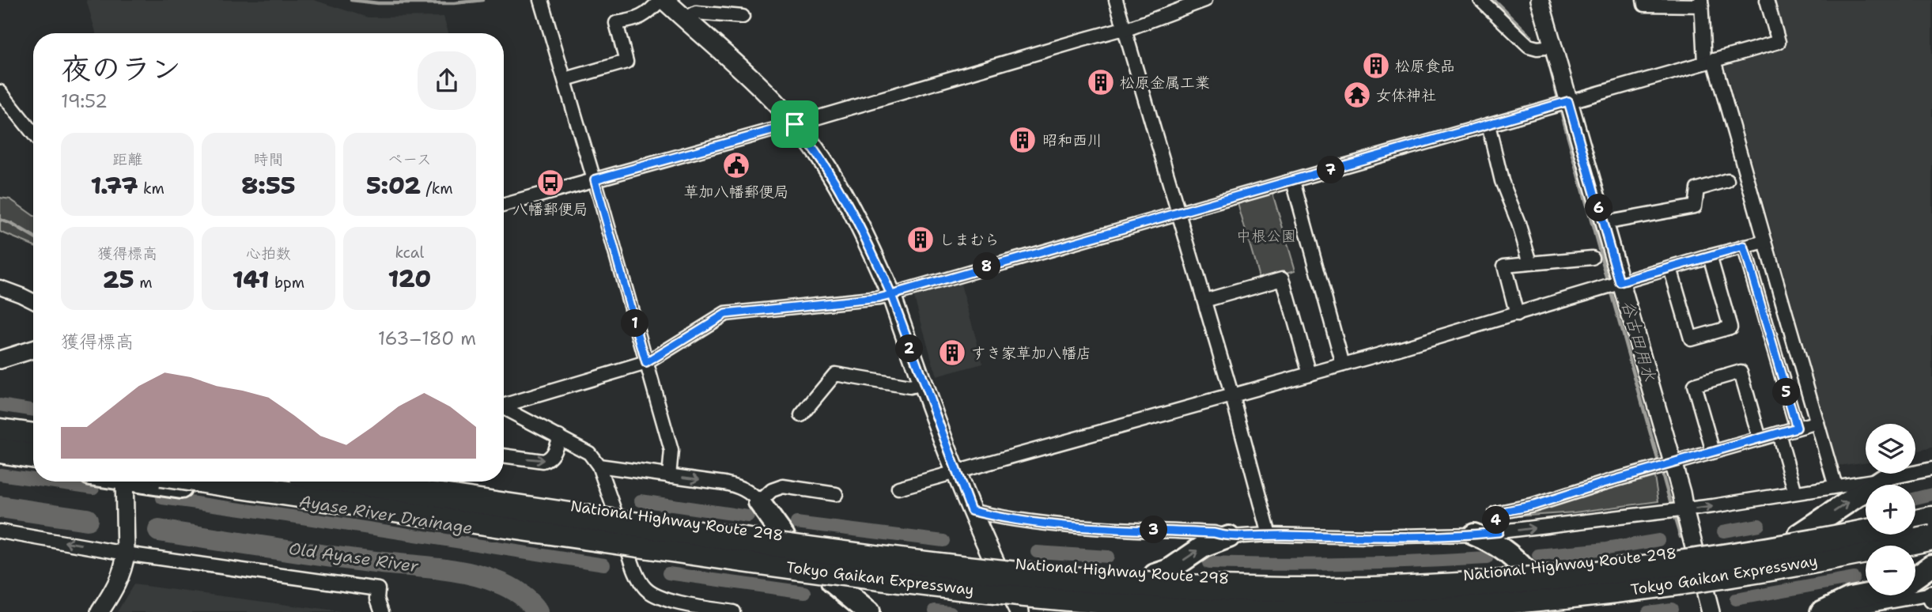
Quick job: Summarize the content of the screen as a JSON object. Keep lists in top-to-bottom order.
{
  "streets": {
    "highway": ["National Highway Route 298", "Tokyo Gaikan Expressway"]
  },
  "water": ["谷古田用水", "Ayase River Drainage", "Old Ayase River"],
  "parks": ["中根公園"],
  "places": {
    "building": [
      "松原食品",
      "松原金属工業",
      "昭和西川",
      "しまむら",
      "すき家草加八幡店"
    ],
    "temple": ["女体神社"],
    "public building": ["草加八幡郵便局"],
    "bus stop": ["八幡郵便局"]
  },
  "page": {
    "heading": ["夜のラン", "19:52"],
    "stats": [
      ["距離", "1.77 km"],
      ["時間", "8:55"],
      ["ペース", "5:02 /km"],
      ["獲得標高", "25 m"],
      ["心拍数", "141 bpm"],
      ["kcal", "120"]
    ],
    "pins": [
      "7",
      "6",
      "8",
      "1",
      "2",
      "5",
      "4",
      "3"
    ],
    "chart": ["獲得標高", "163–180 m"],
    "map_buttons": ["+", "−"]
  }
}
